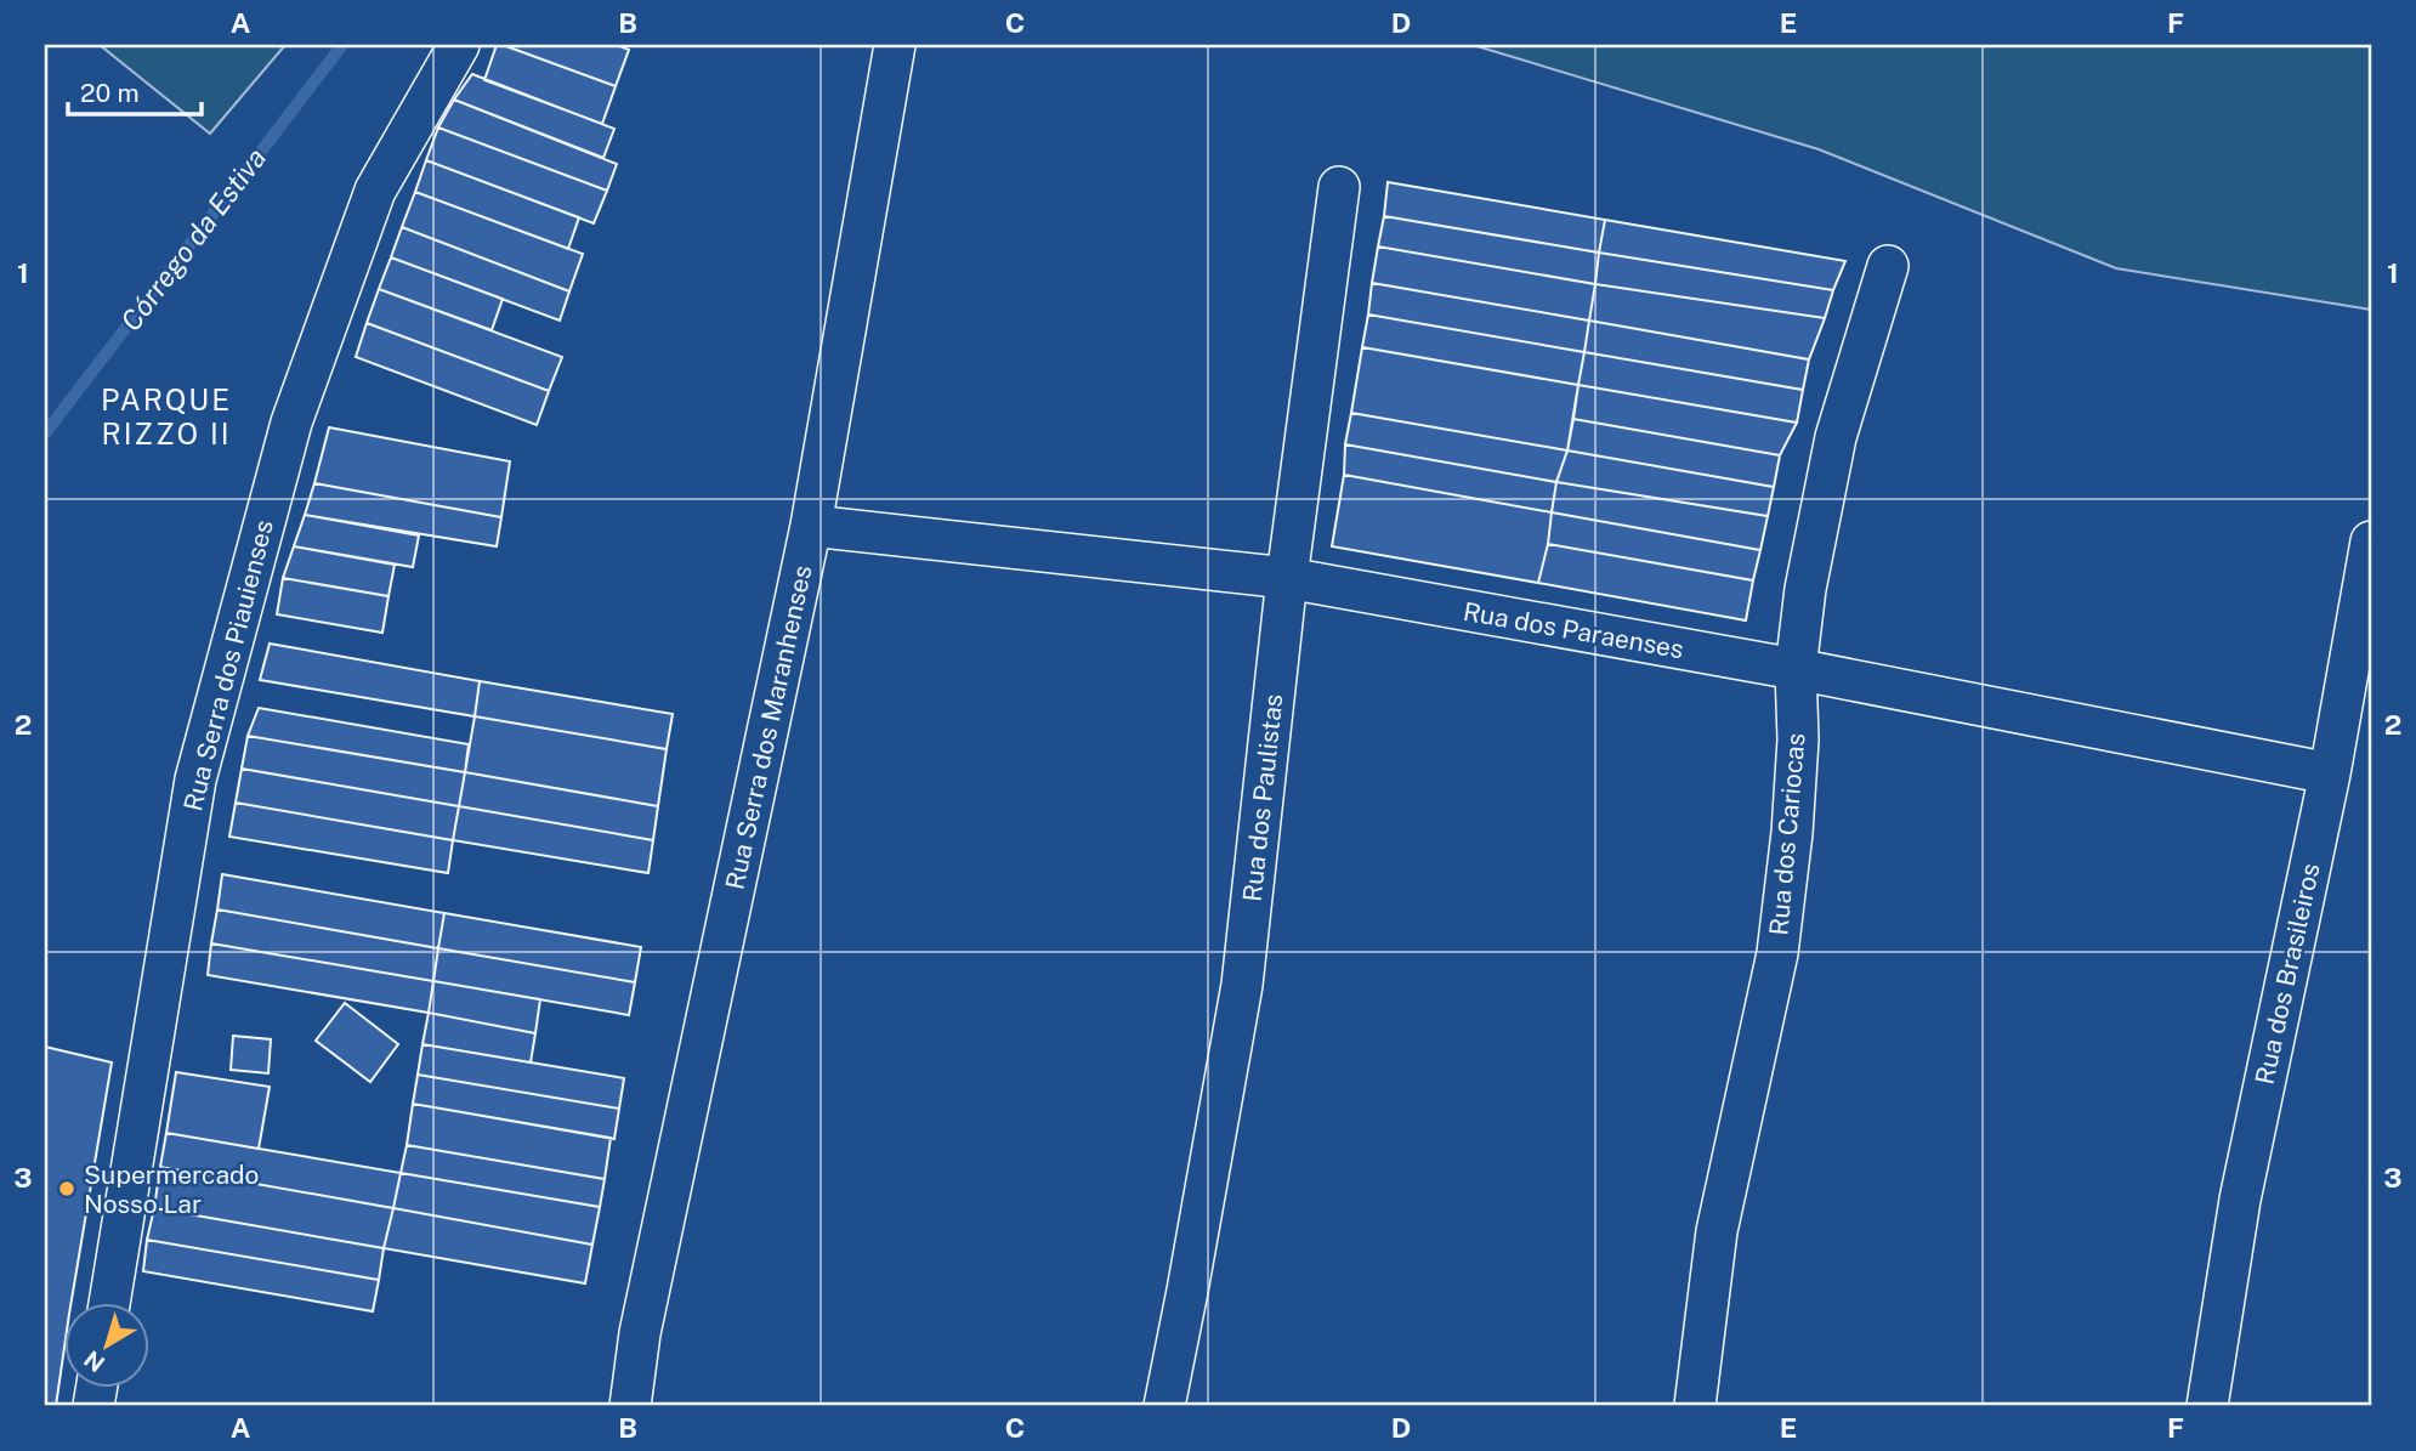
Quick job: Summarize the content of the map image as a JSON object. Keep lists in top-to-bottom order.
{
  "streets": {
    "street": [
      "Rua dos Paraenses",
      "Rua Serra dos Piauienses",
      "Rua Serra dos Maranhenses",
      "Rua dos Paulistas",
      "Rua dos Cariocas",
      "Rua dos Brasileiros"
    ]
  },
  "crossings": [
    ["Rua dos Paraenses", "Rua Serra dos Maranhenses"],
    ["Rua dos Paraenses", "Rua dos Paulistas"],
    ["Rua dos Paraenses", "Rua dos Cariocas"],
    ["Rua dos Paraenses", "Rua dos Brasileiros"]
  ],
  "districts": ["PARQUE RIZZO II"],
  "water": ["Córrego da Estiva"],
  "places": ["Supermercado Nosso Lar"],
  "scale_bar": "20 m",
  "north": "bottom left",
  "grid": {
    "columns": [
      "A",
      "B",
      "C",
      "D",
      "E",
      "F"
    ],
    "rows": ["1", "2", "3"]
  }
}
